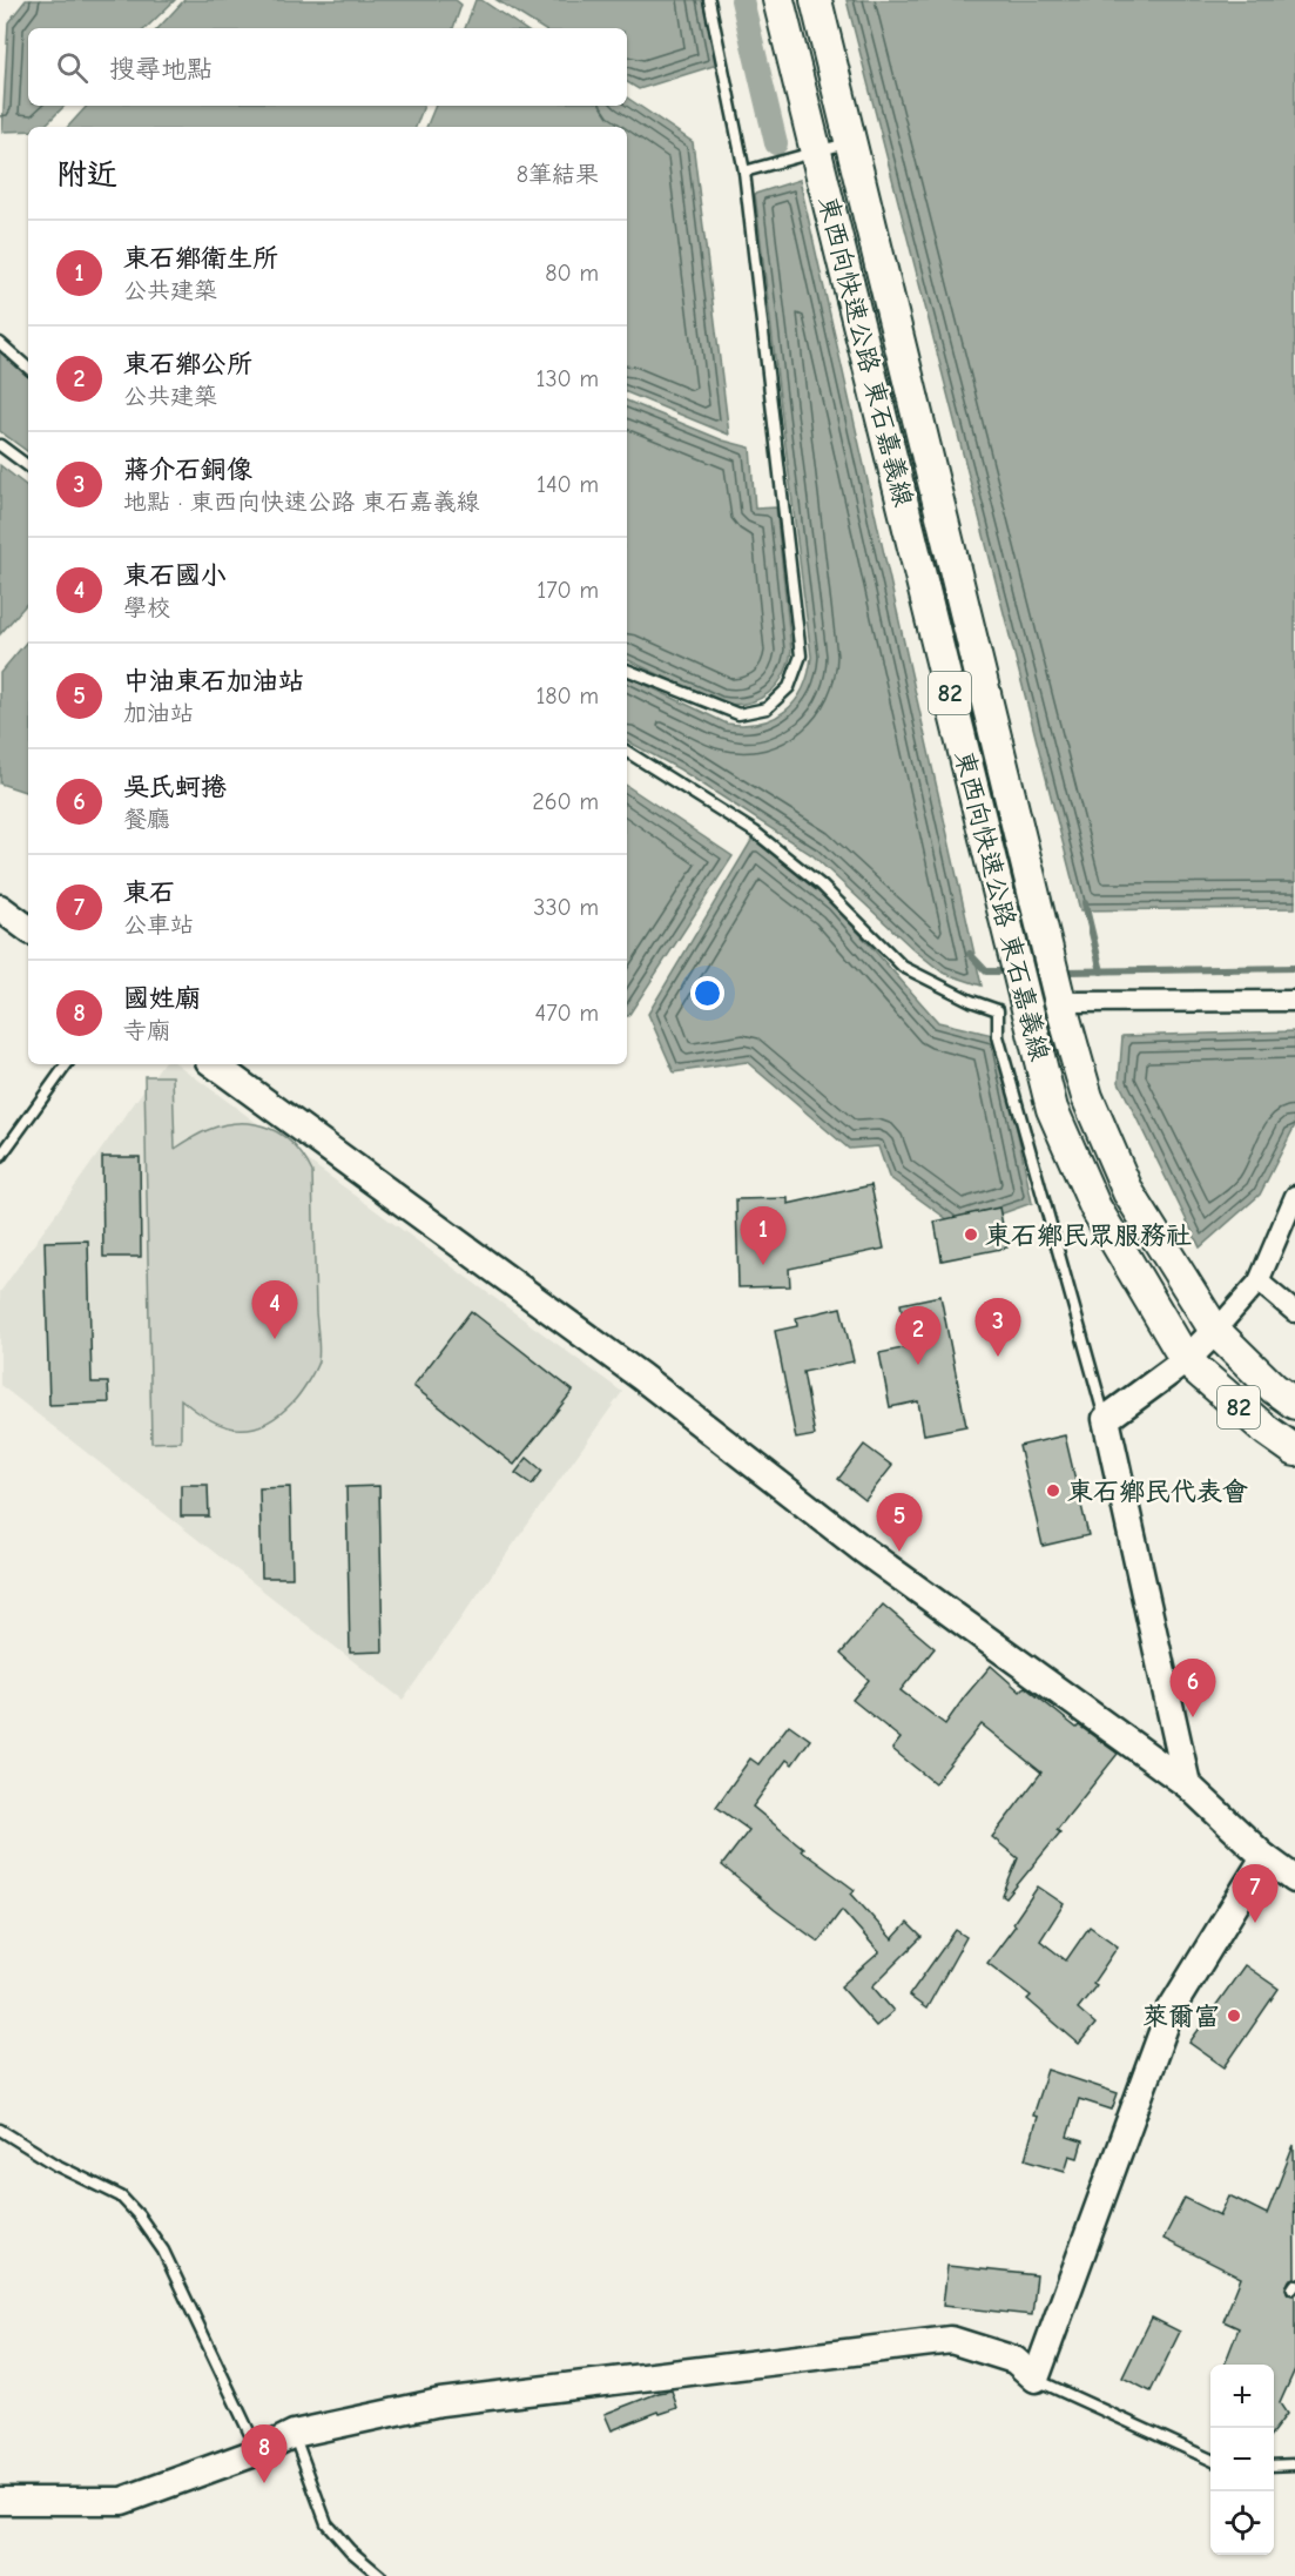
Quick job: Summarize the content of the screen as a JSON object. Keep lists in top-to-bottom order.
{
  "streets": {
    "main road": ["東西向快速公路 東石嘉義線", "82"]
  },
  "places": ["東石鄉民眾服務社", "東石鄉民代表會", "萊爾富"],
  "page": {
    "search": "搜尋地點",
    "heading": ["附近", "8筆結果"],
    "list": [
      {
        "mark": "1",
        "name": "東石鄉衛生所",
        "note": "公共建築",
        "value": "80 m"
      },
      {
        "mark": "2",
        "name": "東石鄉公所",
        "note": "公共建築",
        "value": "130 m"
      },
      {
        "mark": "3",
        "name": "蔣介石銅像",
        "note": "地點 · 東西向快速公路 東石嘉義線",
        "value": "140 m"
      },
      {
        "mark": "4",
        "name": "東石國小",
        "note": "學校",
        "value": "170 m"
      },
      {
        "mark": "5",
        "name": "中油東石加油站",
        "note": "加油站",
        "value": "180 m"
      },
      {
        "mark": "6",
        "name": "吳氏蚵捲",
        "note": "餐廳",
        "value": "260 m"
      },
      {
        "mark": "7",
        "name": "東石",
        "note": "公車站",
        "value": "330 m"
      },
      {
        "mark": "8",
        "name": "國姓廟",
        "note": "寺廟",
        "value": "470 m"
      }
    ],
    "pins": [
      "1",
      "4",
      "3",
      "2",
      "5",
      "6",
      "7",
      "8"
    ],
    "map_buttons": ["+", "−"]
  }
}
